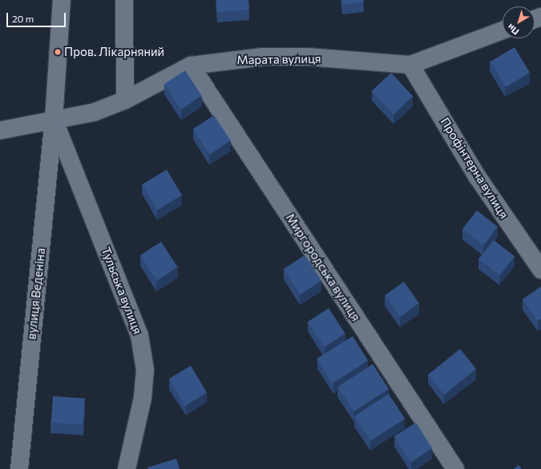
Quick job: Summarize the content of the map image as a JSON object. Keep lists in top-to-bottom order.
{
  "streets": {
    "street": [
      "Марата вулиця",
      "Профінтерна вулиця",
      "Миргородська вулиця",
      "Тульська вулиця",
      "вулиця Веденіна"
    ]
  },
  "crossings": [
    ["Марата вулиця", "Профінтерна вулиця"],
    ["Марата вулиця", "Миргородська вулиця"],
    ["Марата вулиця", "Тульська вулиця"],
    ["Марата вулиця", "вулиця Веденіна"],
    ["Тульська вулиця", "вулиця Веденіна"]
  ],
  "places": ["Пров. Лікарняний"],
  "scale_bar": "20 m",
  "north": "bottom left"
}
